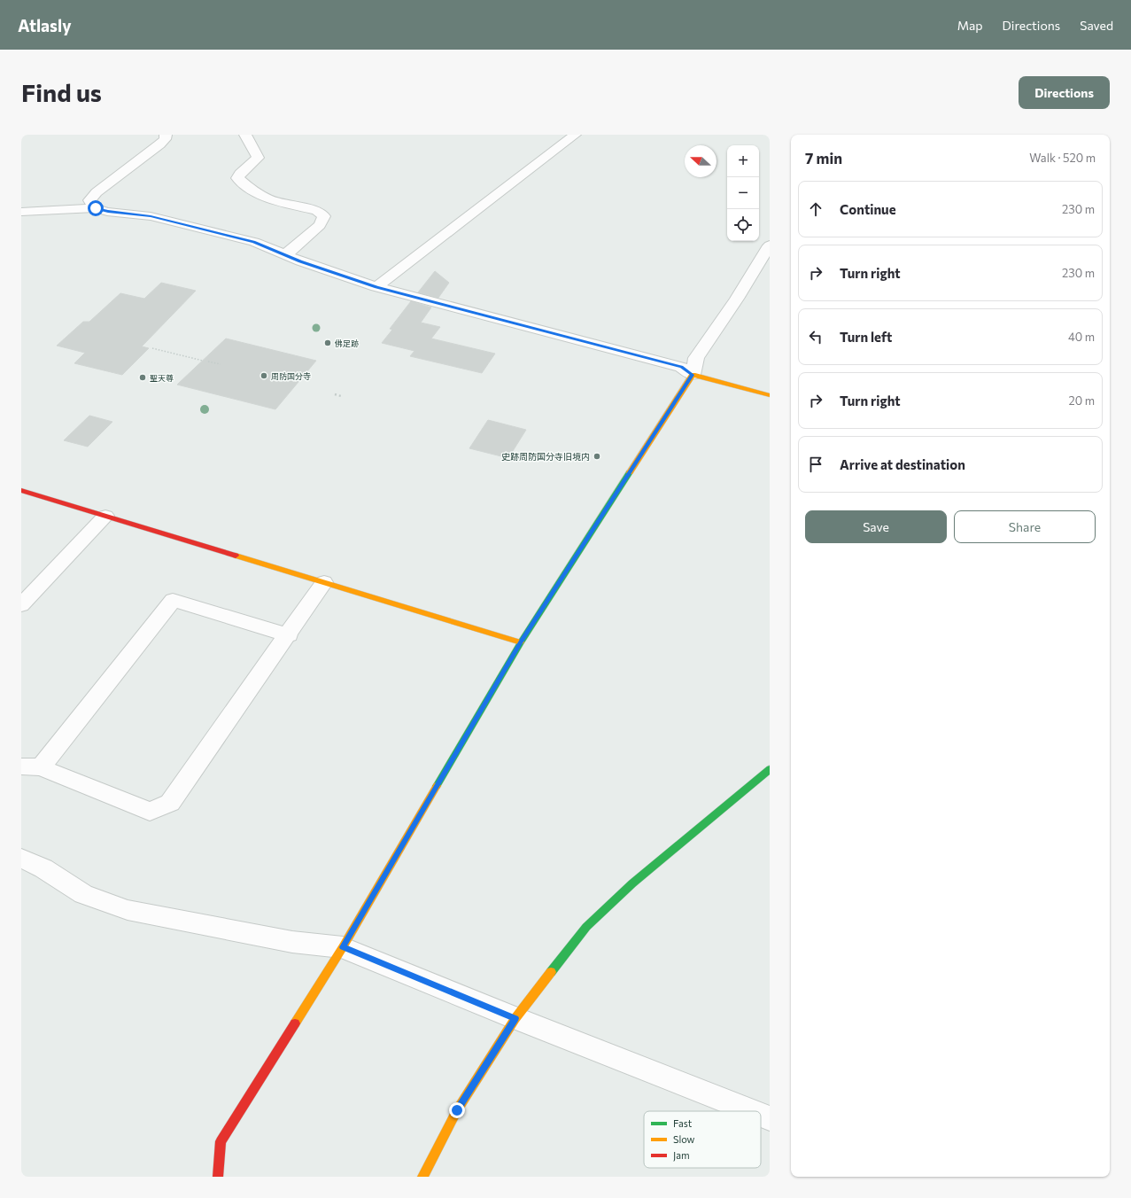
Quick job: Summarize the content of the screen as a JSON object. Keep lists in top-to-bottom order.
{
  "places": [
    "佛足跡",
    "周防国分寺",
    "聖天尊",
    "史跡周防国分寺旧境内"
  ],
  "legend": ["Fast", "Slow", "Jam"],
  "north": "left",
  "page": {
    "header": "Atlasly",
    "nav": ["Map", "Directions", "Saved"],
    "buttons": [
      "Directions",
      ["Save", "Share"]
    ],
    "title": "Find us",
    "heading": ["7 min", "Walk · 520 m"],
    "map_buttons": ["+", "−"],
    "list": [
      ["Continue", "230 m"],
      ["Turn right", "230 m"],
      ["Turn left", "40 m"],
      ["Turn right", "20 m"],
      "Arrive at destination"
    ]
  }
}
